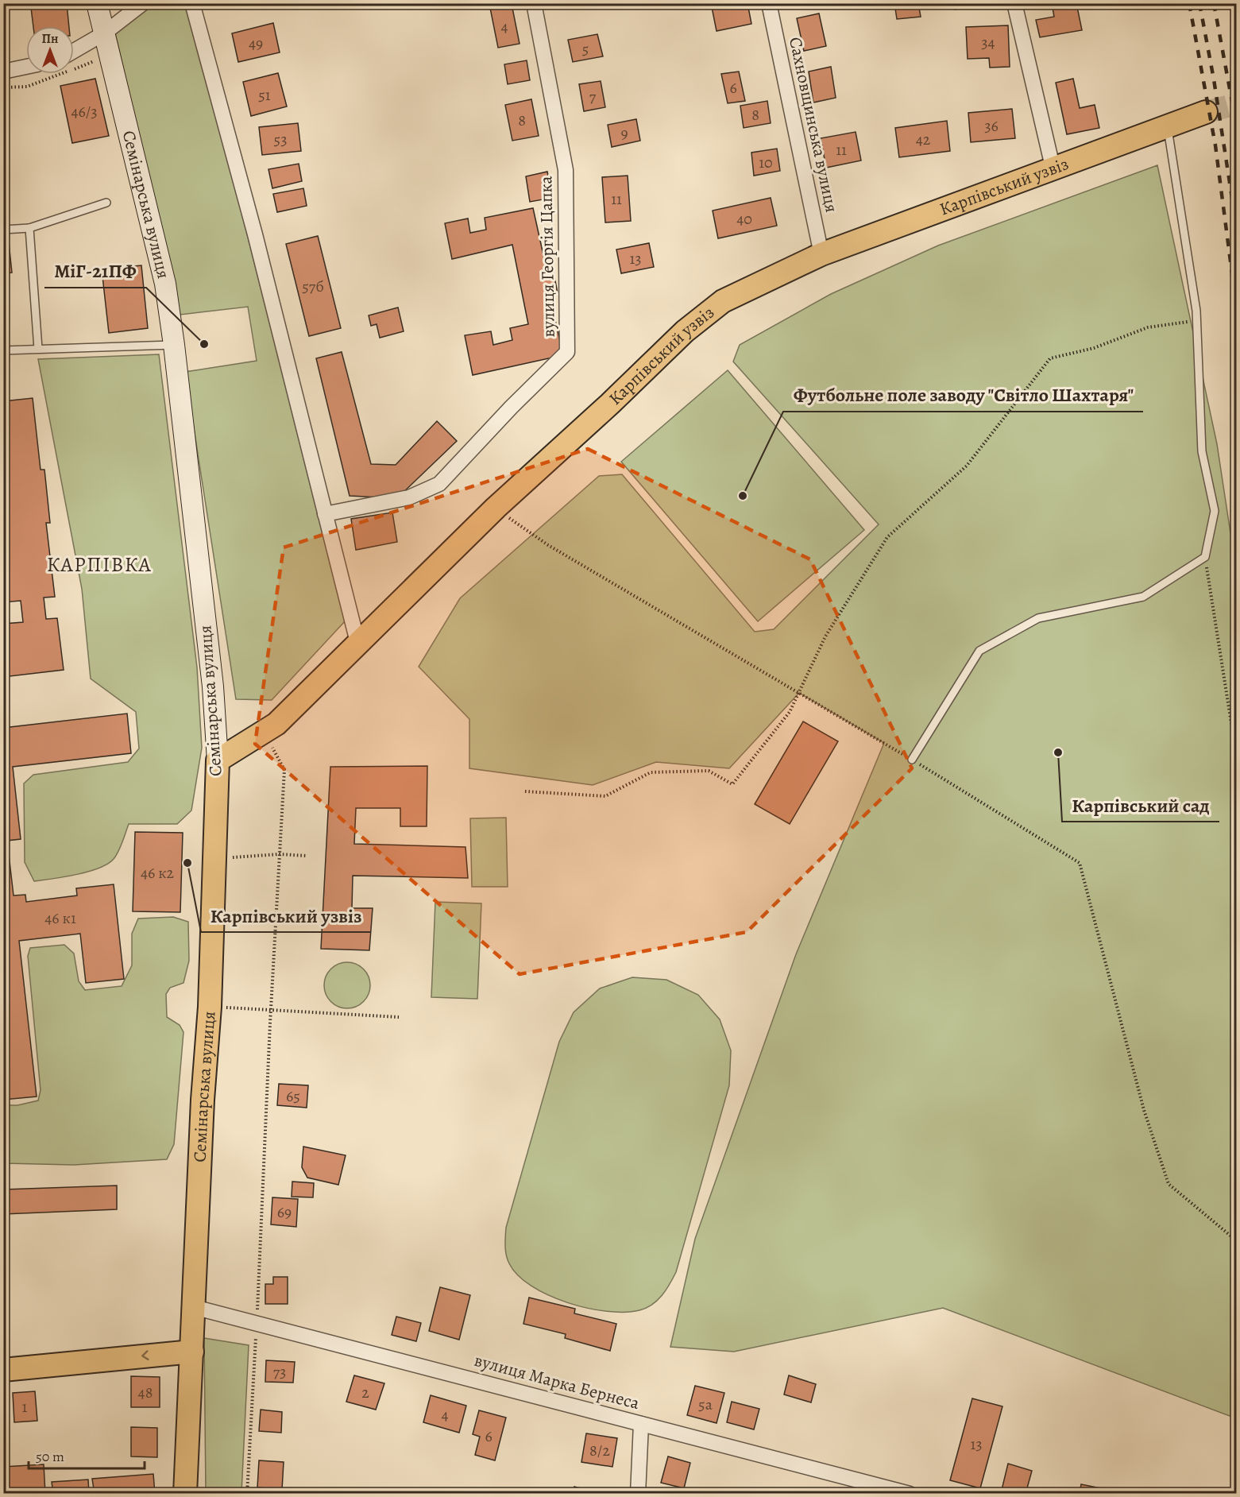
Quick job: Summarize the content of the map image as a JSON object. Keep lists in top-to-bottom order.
{
  "streets": {
    "main road": ["Карпівський узвіз", "Семінарська вулиця"],
    "street": ["Сахновщинська вулиця", "вулиця Георгія Цапка", "вулиця Марка Бернеса"]
  },
  "crossings": [
    ["Сахновщинська вулиця", "Карпівський узвіз"],
    ["Карпівський узвіз", "Семінарська вулиця"],
    ["Семінарська вулиця", "вулиця Марка Бернеса"]
  ],
  "districts": ["КАРПІВКА"],
  "places": [
    "МіГ-21ПФ",
    "Футбольне поле заводу \"Світло Шахтаря\"",
    "Карпівський сад",
    "Карпівський узвіз"
  ],
  "house_numbers": [
    "4",
    "34",
    "49",
    "5",
    "6",
    "51",
    "7",
    "46/3",
    "8",
    "8",
    "36",
    "9",
    "53",
    "42",
    "11",
    "10",
    "11",
    "40",
    "13",
    "57б",
    "46 к2",
    "46 к1",
    "65",
    "69",
    "73",
    "48",
    "2",
    "5а",
    "1",
    "4",
    "6",
    "13",
    "8/2"
  ],
  "scale_bar": "50 m",
  "north": "top"
}
